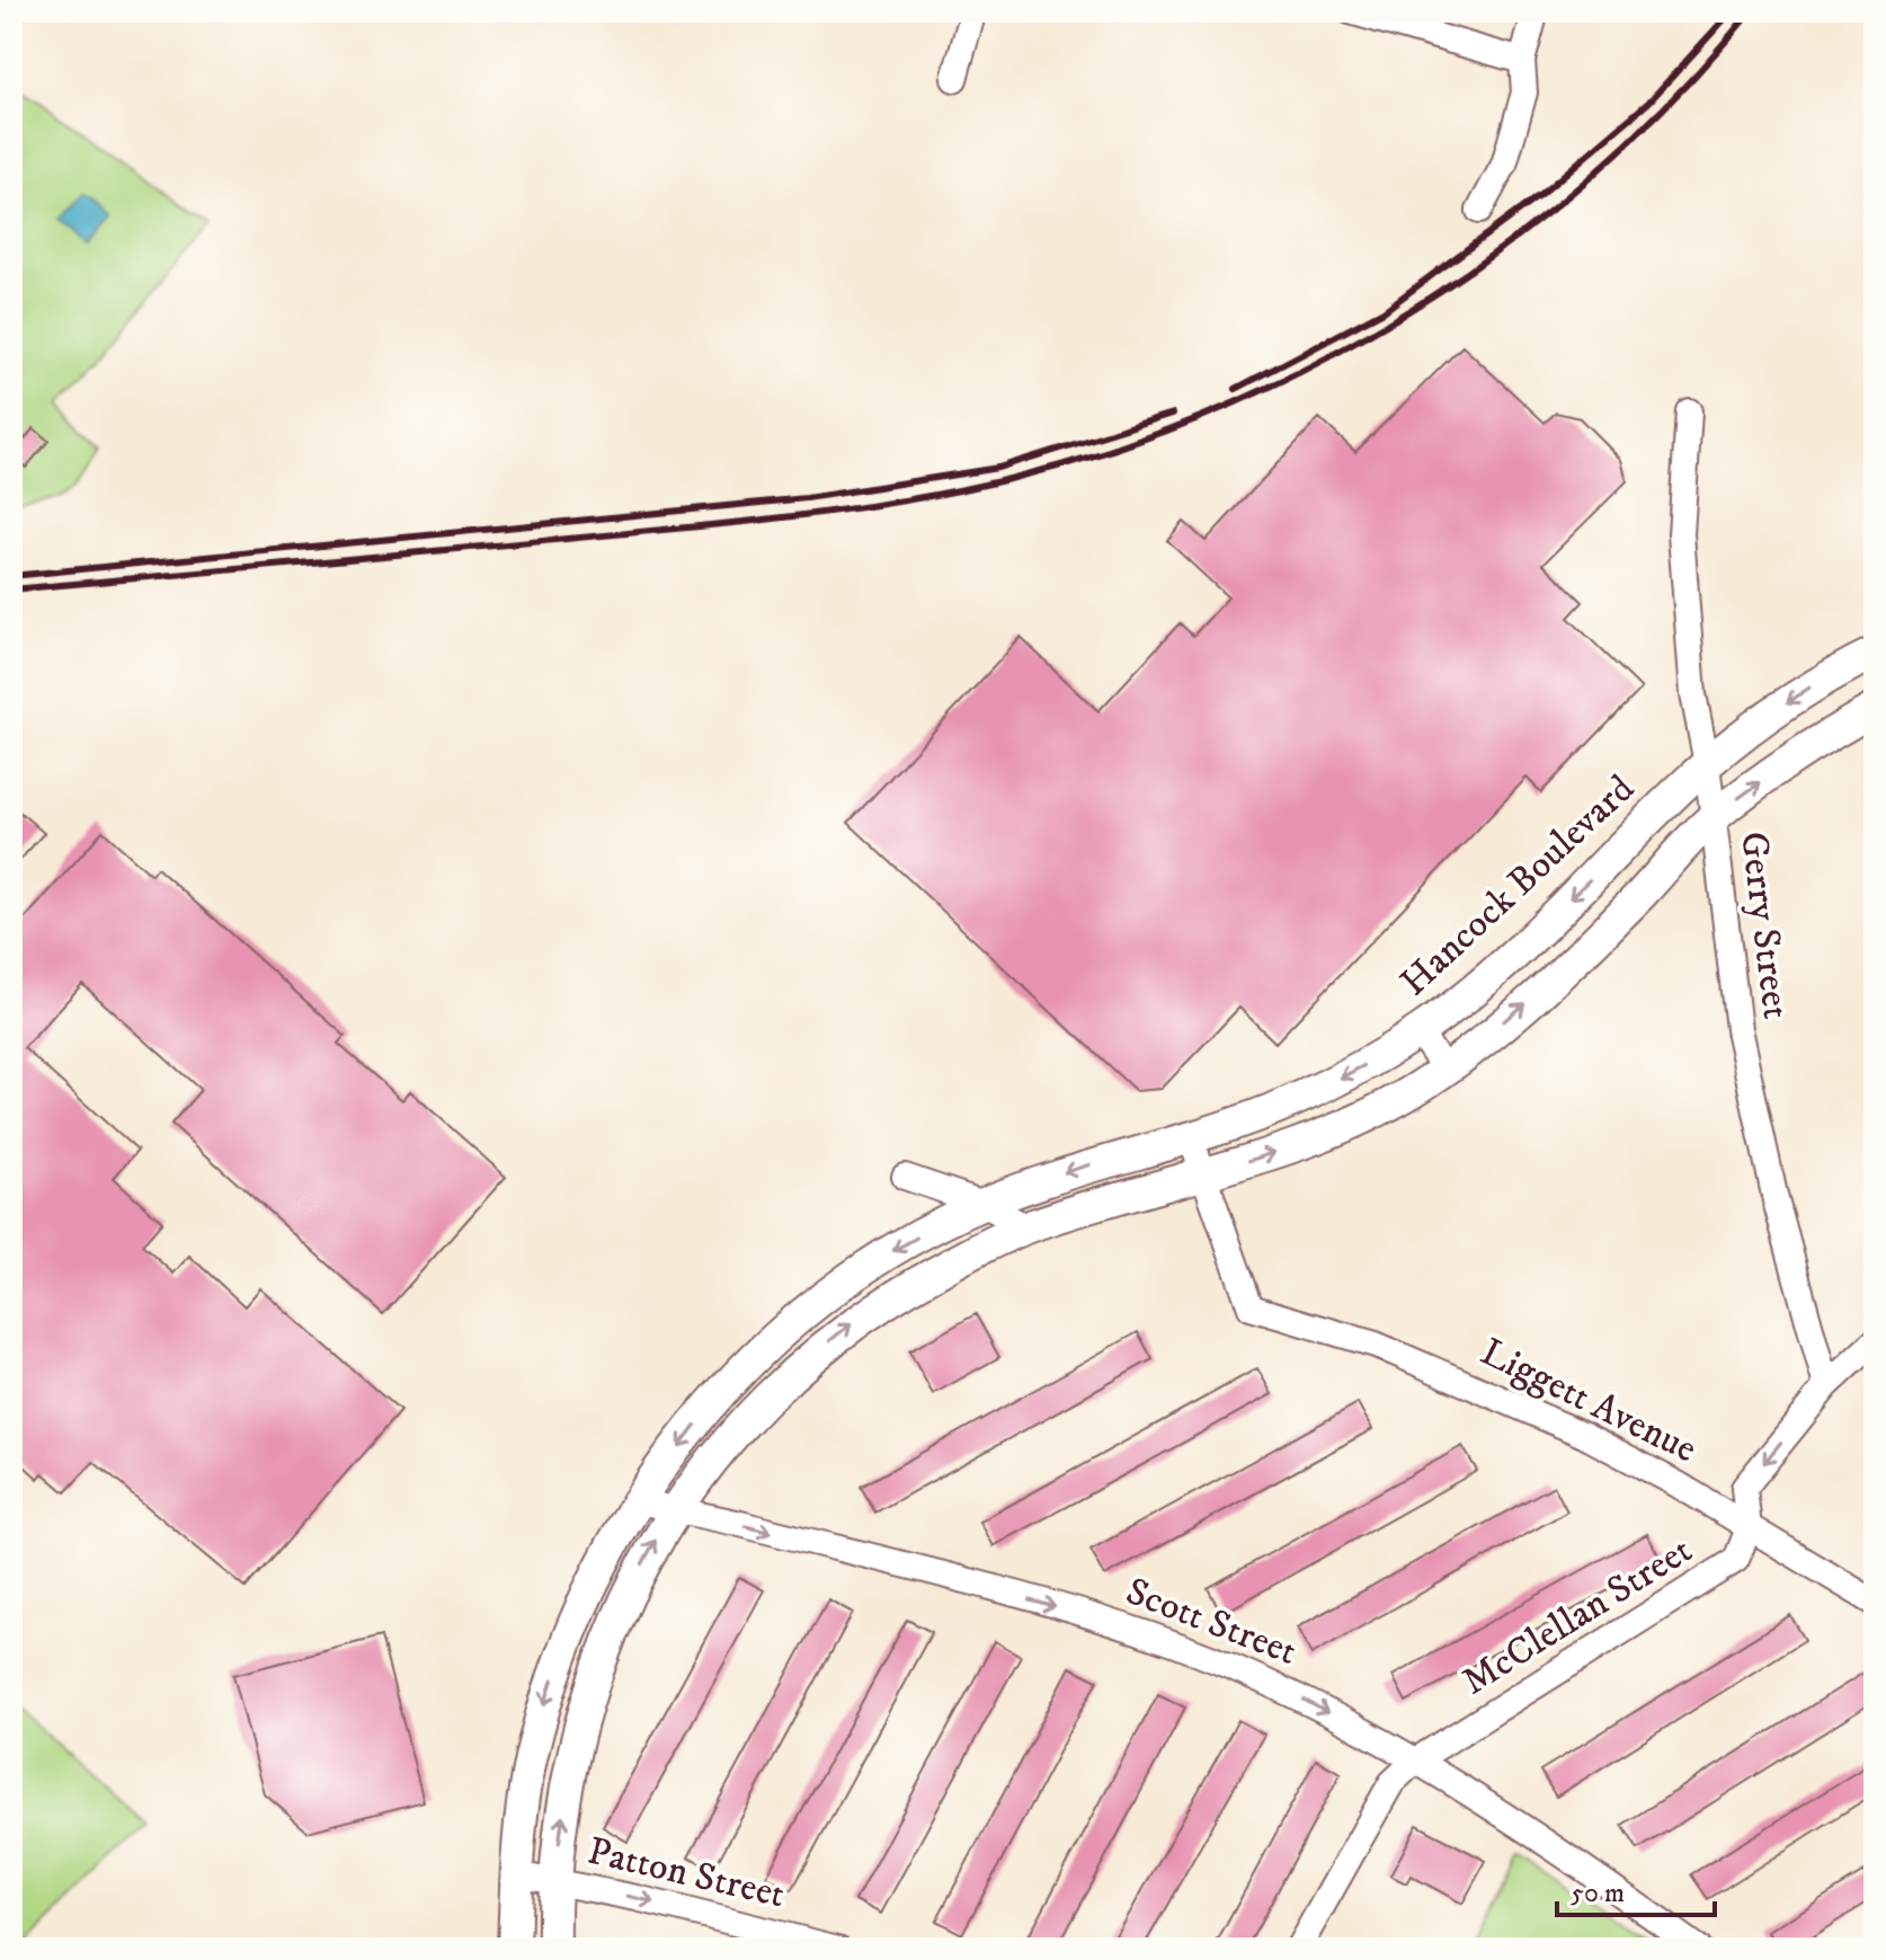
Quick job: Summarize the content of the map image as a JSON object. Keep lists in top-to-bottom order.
{
  "streets": {
    "street": [
      "Hancock Boulevard",
      "Gerry Street",
      "Liggett Avenue",
      "McClellan Street",
      "Scott Street",
      "Patton Street"
    ]
  },
  "crossings": [
    ["Hancock Boulevard", "Gerry Street"],
    ["Hancock Boulevard", "Scott Street"],
    ["Hancock Boulevard", "Patton Street"],
    ["Gerry Street", "McClellan Street"],
    ["Liggett Avenue", "McClellan Street"],
    ["McClellan Street", "Scott Street"]
  ],
  "one_way": ["Scott Street", "Patton Street"],
  "scale_bar": "50 m"
}
